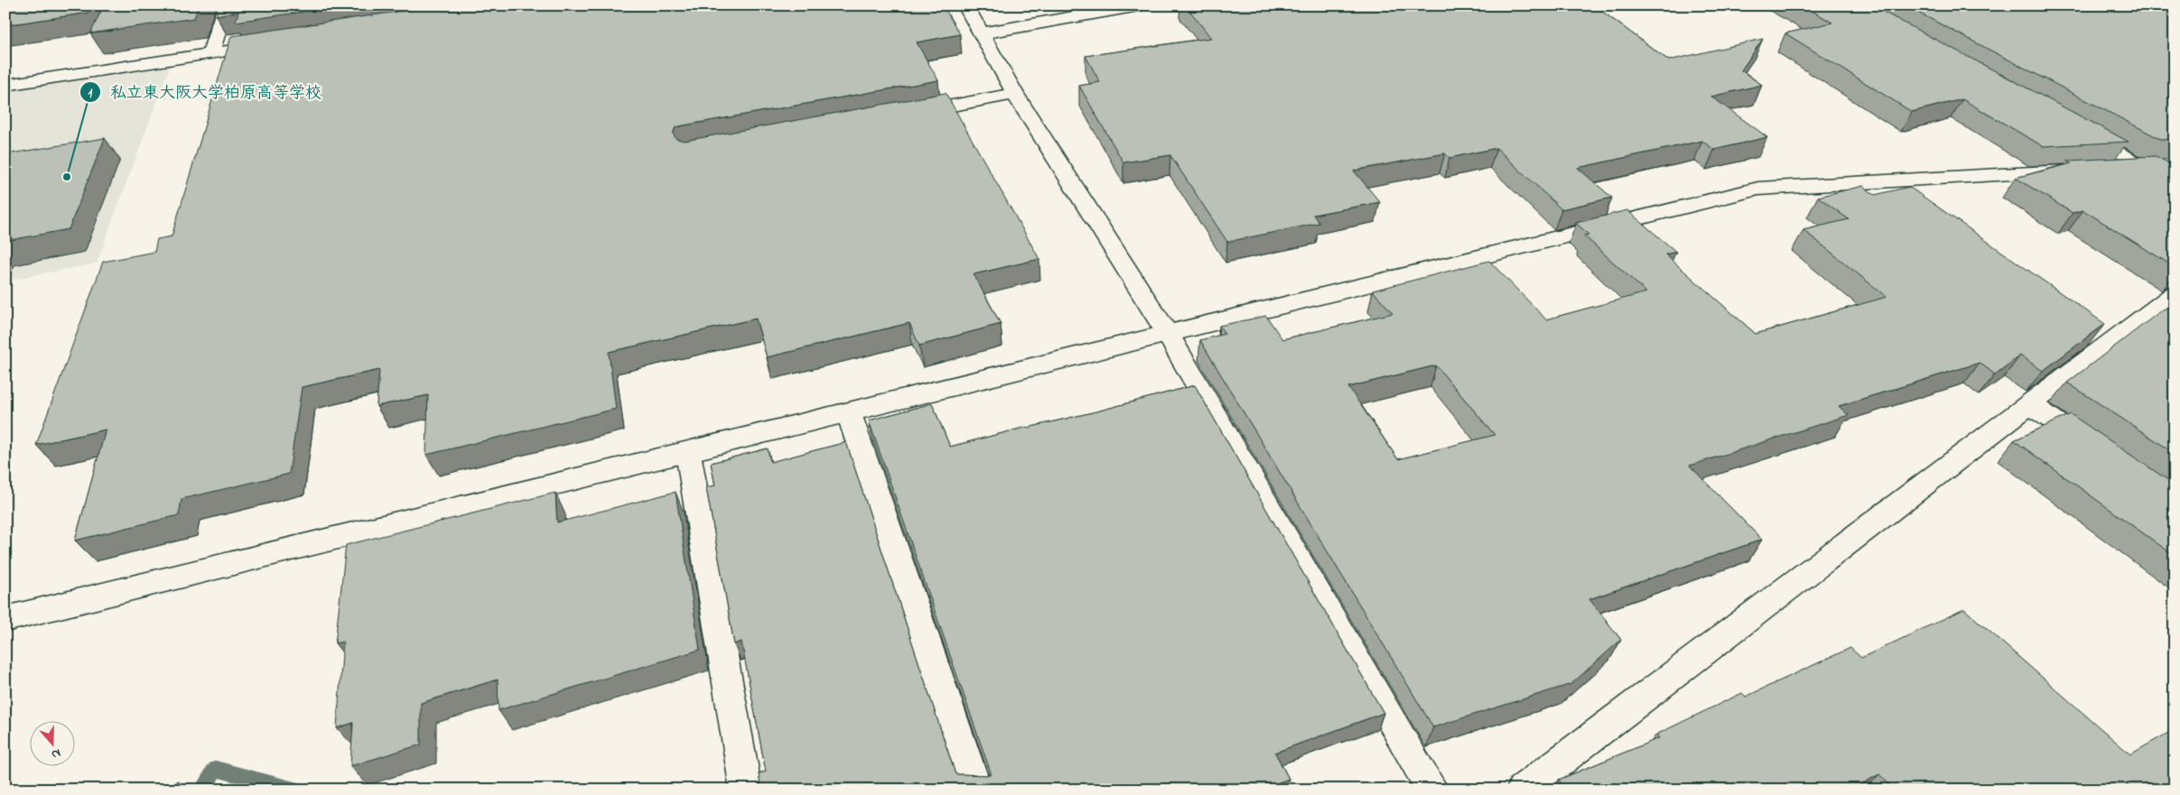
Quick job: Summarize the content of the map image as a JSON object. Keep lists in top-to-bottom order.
{
  "places": ["私立東大阪大学柏原高等学校"],
  "north": "bottom"
}
